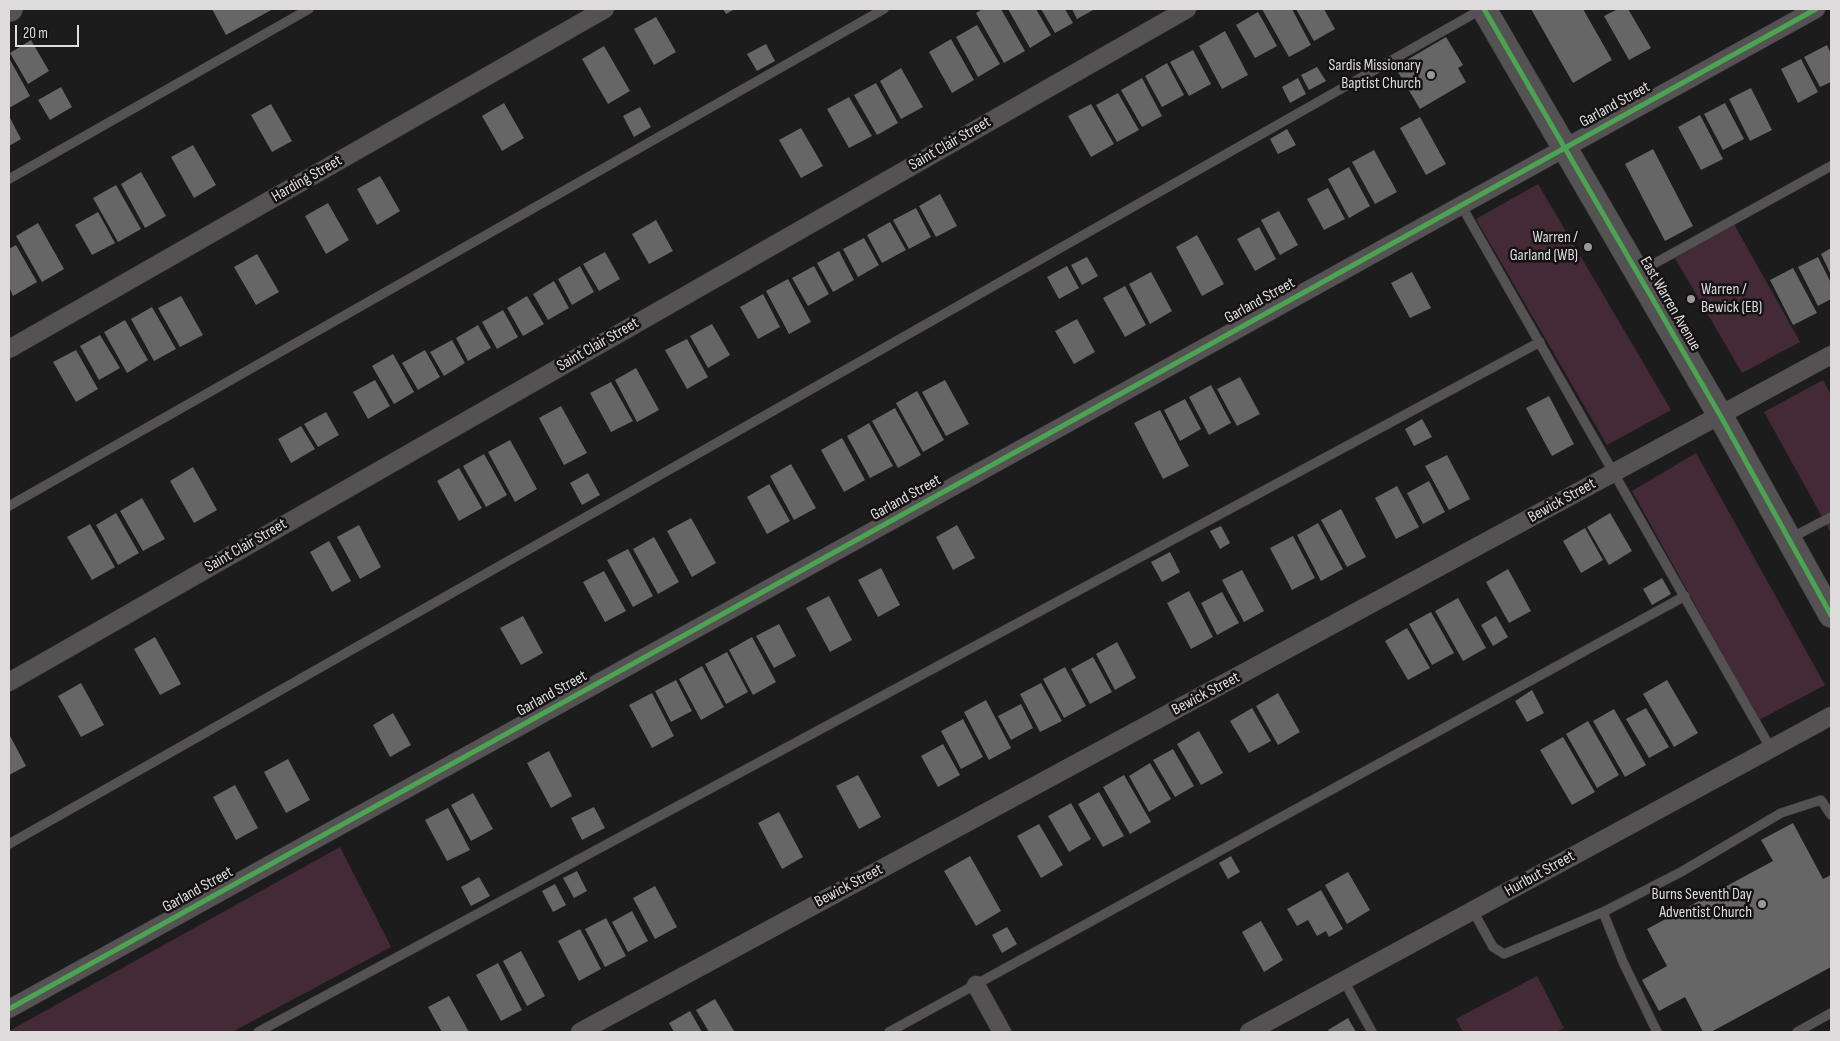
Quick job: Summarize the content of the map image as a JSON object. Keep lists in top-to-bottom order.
{
  "streets": {
    "main road": ["East Warren Avenue"],
    "street": [
      "Garland Street",
      "Saint Clair Street",
      "Harding Street",
      "Bewick Street",
      "Hurlbut Street"
    ]
  },
  "crossings": [
    ["Garland Street", "East Warren Avenue"],
    ["East Warren Avenue", "Bewick Street"]
  ],
  "places": [
    "Sardis Missionary Baptist Church",
    "Warren / Garland (WB)",
    "Warren / Bewick (EB)",
    "Burns Seventh Day Adventist Church"
  ],
  "scale_bar": "20 m"
}
